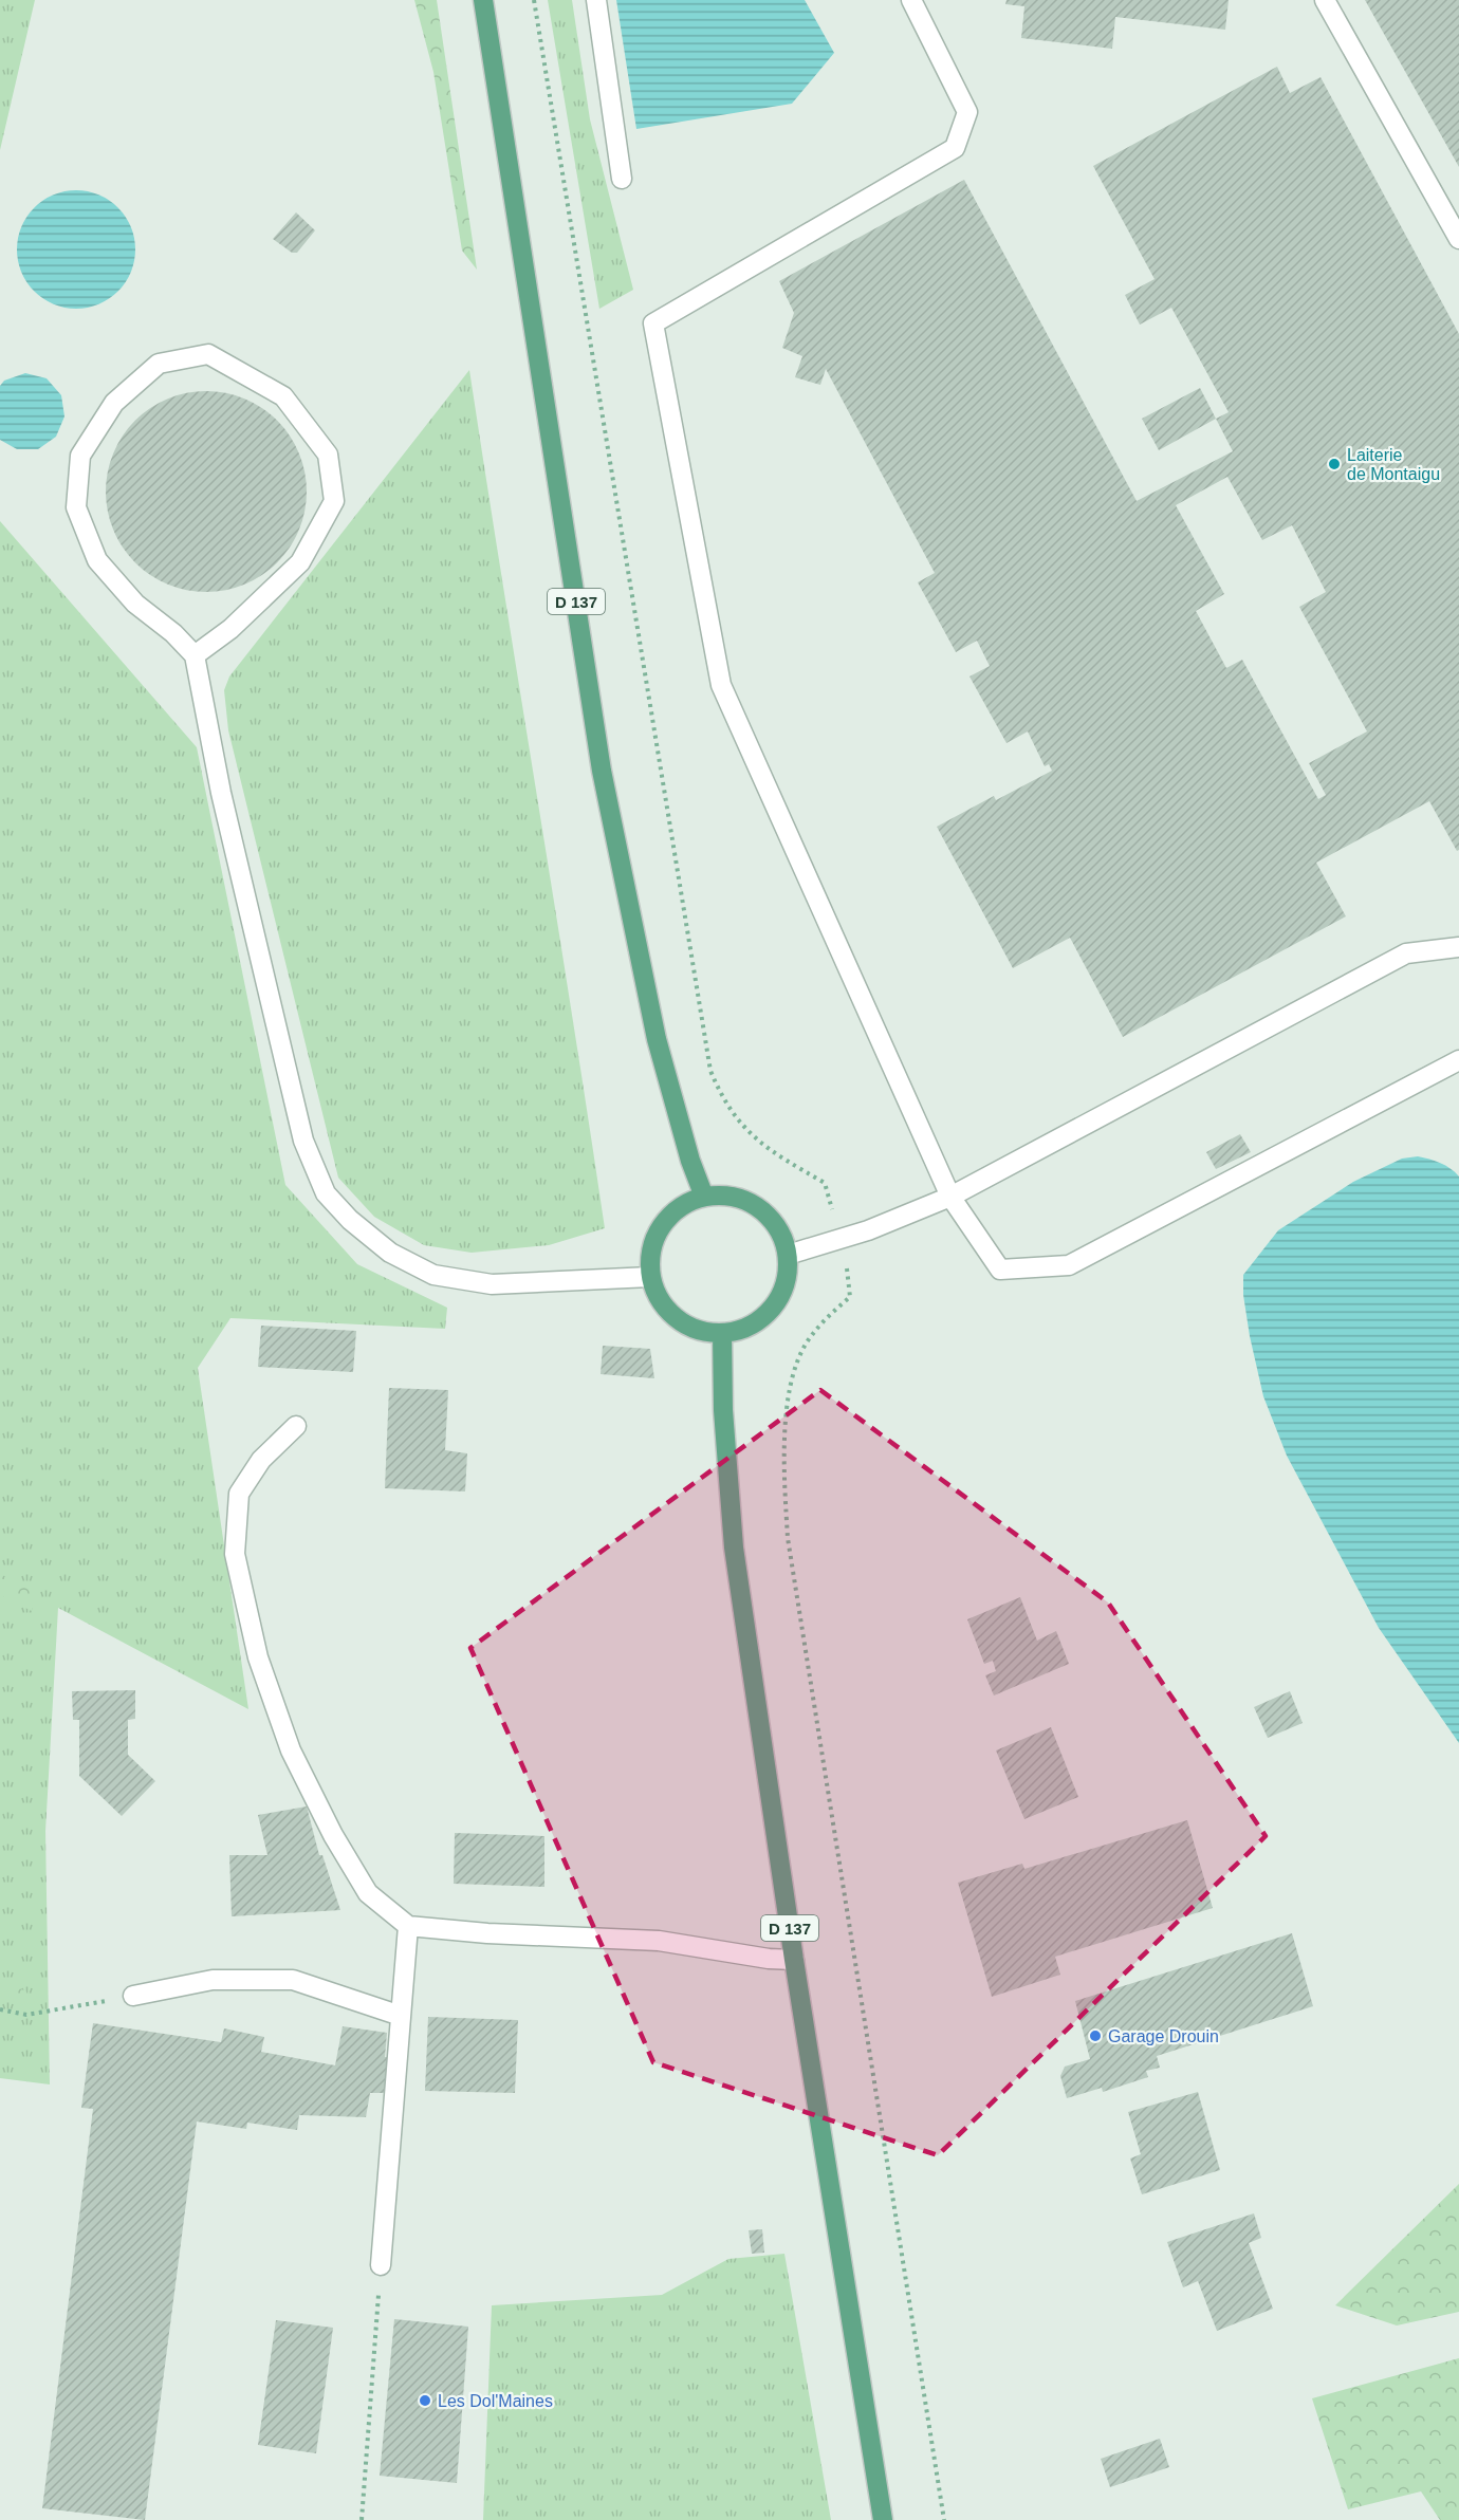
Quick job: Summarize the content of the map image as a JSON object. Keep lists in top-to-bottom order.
{
  "streets": {
    "main road": ["D 137"]
  },
  "places": ["Laiterie de Montaigu", "Garage Drouin", "Les Dol'Maines"]
}
